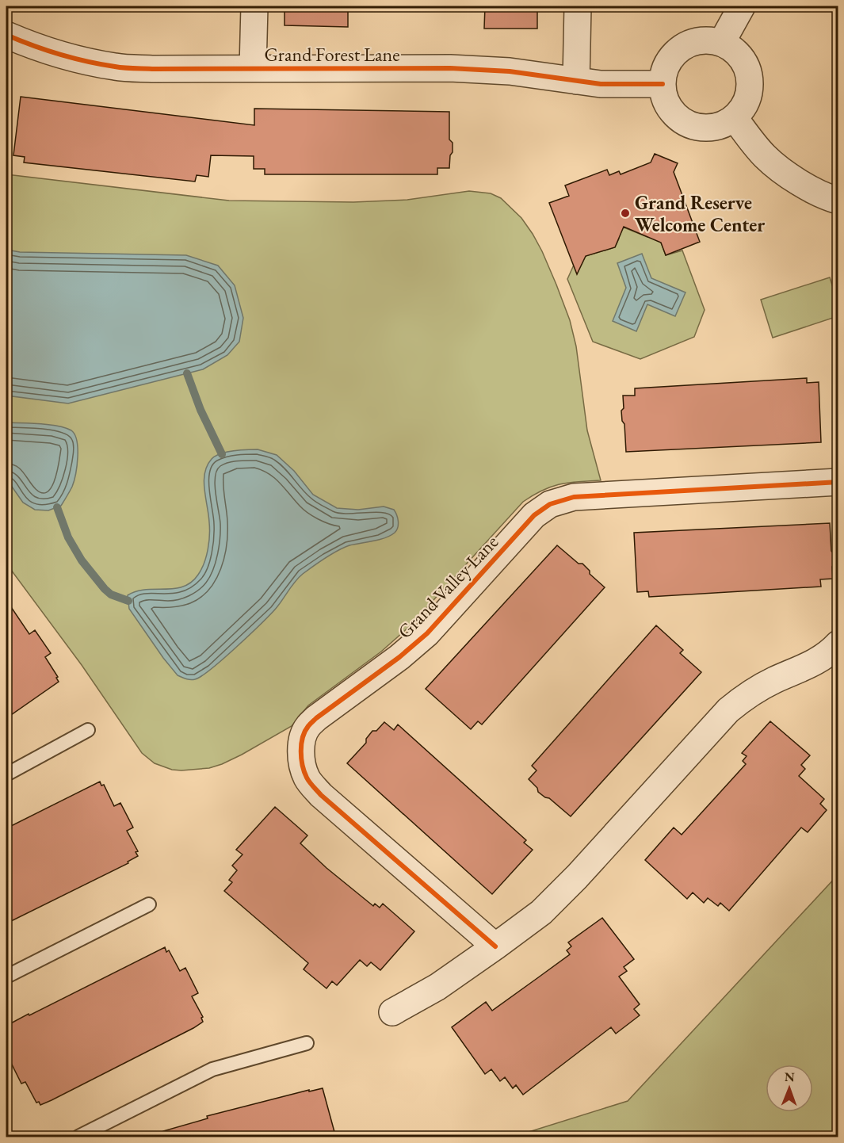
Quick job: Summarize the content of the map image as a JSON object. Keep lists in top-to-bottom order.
{
  "streets": {
    "street": ["Grand Forest Lane", "Grand Valley Lane"]
  },
  "places": ["Grand Reserve Welcome Center"],
  "north": "top"
}
